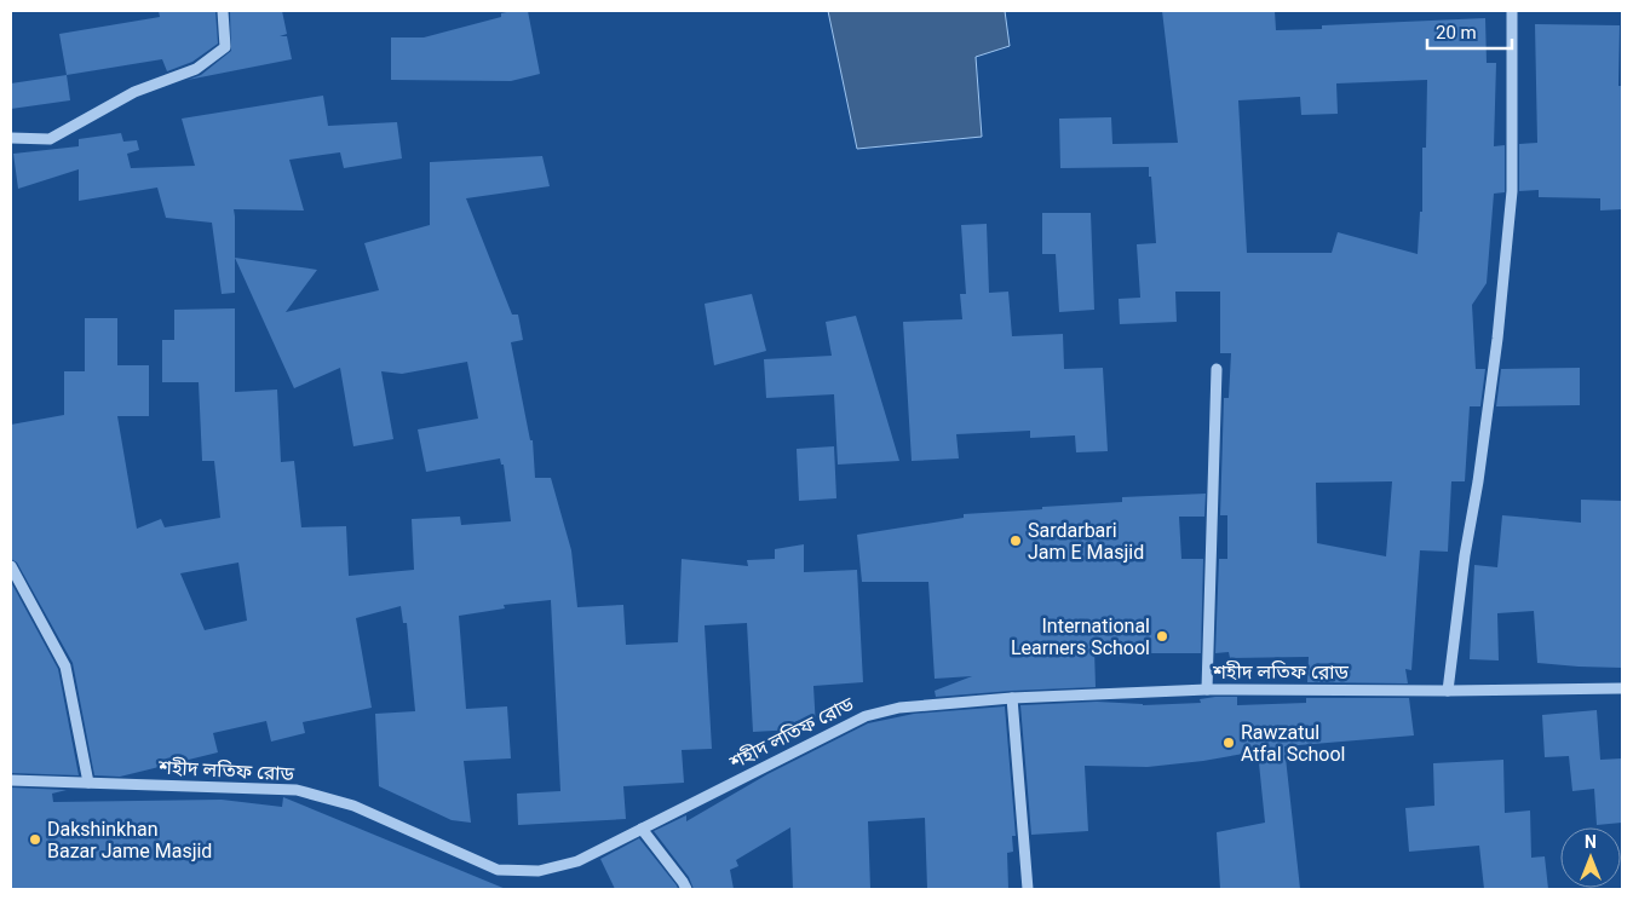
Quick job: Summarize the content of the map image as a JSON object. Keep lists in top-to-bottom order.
{
  "streets": {
    "street": ["শহীদ লতিফ রোড"]
  },
  "places": [
    "Sardarbari Jam E Masjid",
    "International Learners School",
    "Rawzatul Atfal School",
    "Dakshinkhan Bazar Jame Masjid"
  ],
  "scale_bar": "20 m",
  "north": "top"
}
